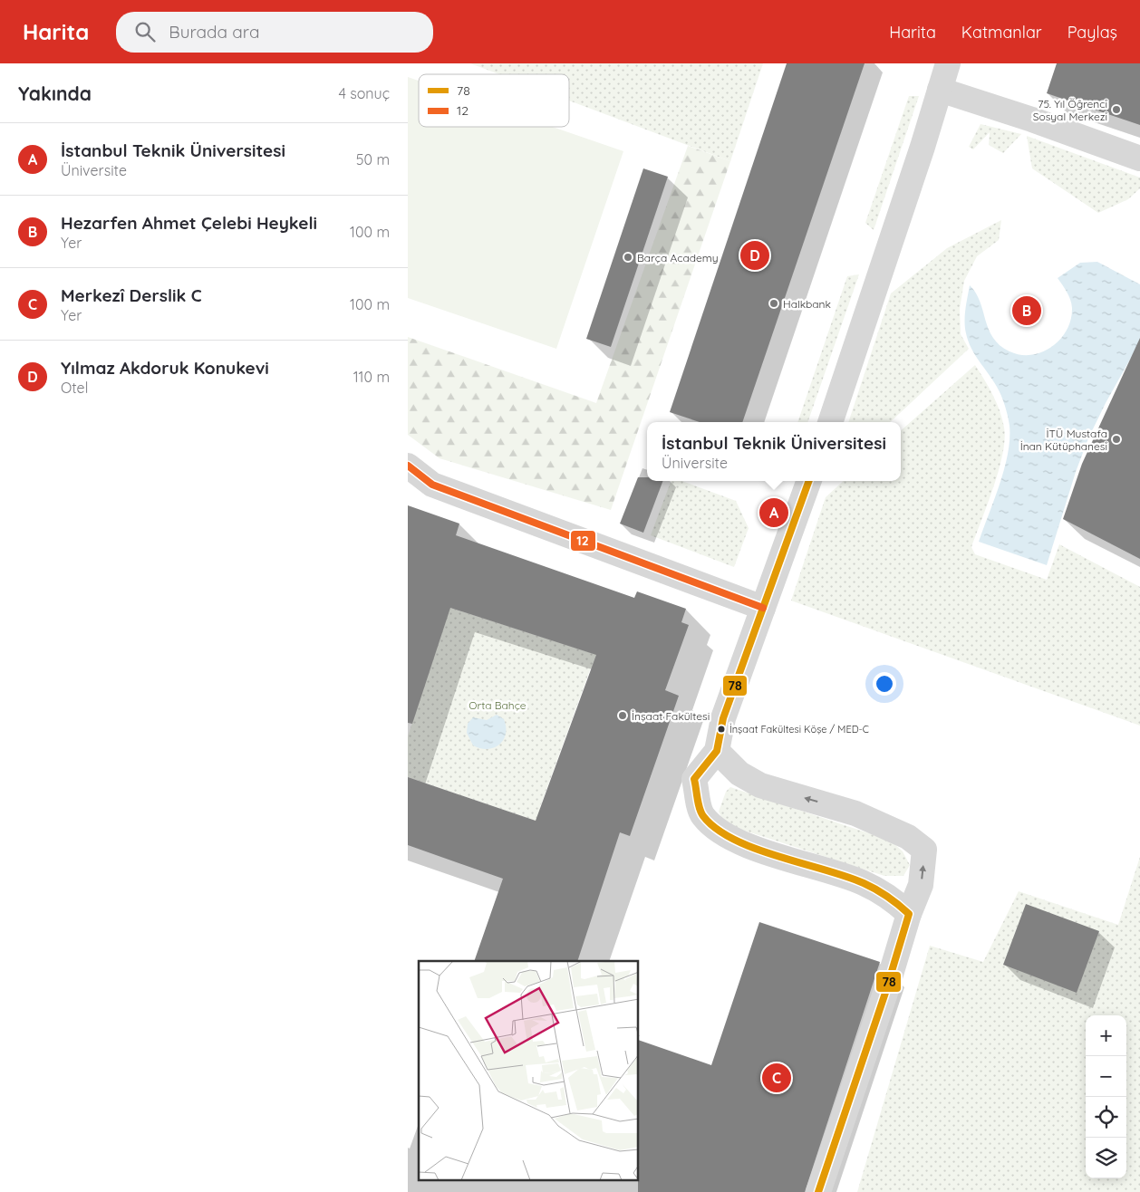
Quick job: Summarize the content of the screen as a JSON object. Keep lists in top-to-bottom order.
{
  "parks": ["Orta Bahçe"],
  "places": [
    "75. Yıl Öğrenci Sosyal Merkezi",
    "Barça Academy",
    "Halkbank",
    "İTÜ Mustafa İnan Kütüphanesi",
    "İnşaat Fakültesi",
    "İnşaat Fakültesi Köşe / MED-C"
  ],
  "lines": ["transit line 12", "transit line 78"],
  "legend": ["78", "12"],
  "page": {
    "header": "Harita",
    "search": "Burada ara",
    "nav": ["Harita", "Katmanlar", "Paylaş"],
    "heading": ["Yakında", "4 sonuç"],
    "list": [
      {
        "mark": "A",
        "name": "İstanbul Teknik Üniversitesi",
        "note": "Üniversite",
        "value": "50 m"
      },
      {
        "mark": "B",
        "name": "Hezarfen Ahmet Çelebi Heykeli",
        "note": "Yer",
        "value": "100 m"
      },
      {
        "mark": "C",
        "name": "Merkezî Derslik C",
        "note": "Yer",
        "value": "100 m"
      },
      {
        "mark": "D",
        "name": "Yılmaz Akdoruk Konukevi",
        "note": "Otel",
        "value": "110 m"
      }
    ],
    "pins": [
      "D",
      "B",
      "A",
      "C"
    ],
    "popup": ["İstanbul Teknik Üniversitesi", "Üniversite"],
    "map_buttons": ["+", "−"]
  }
}
